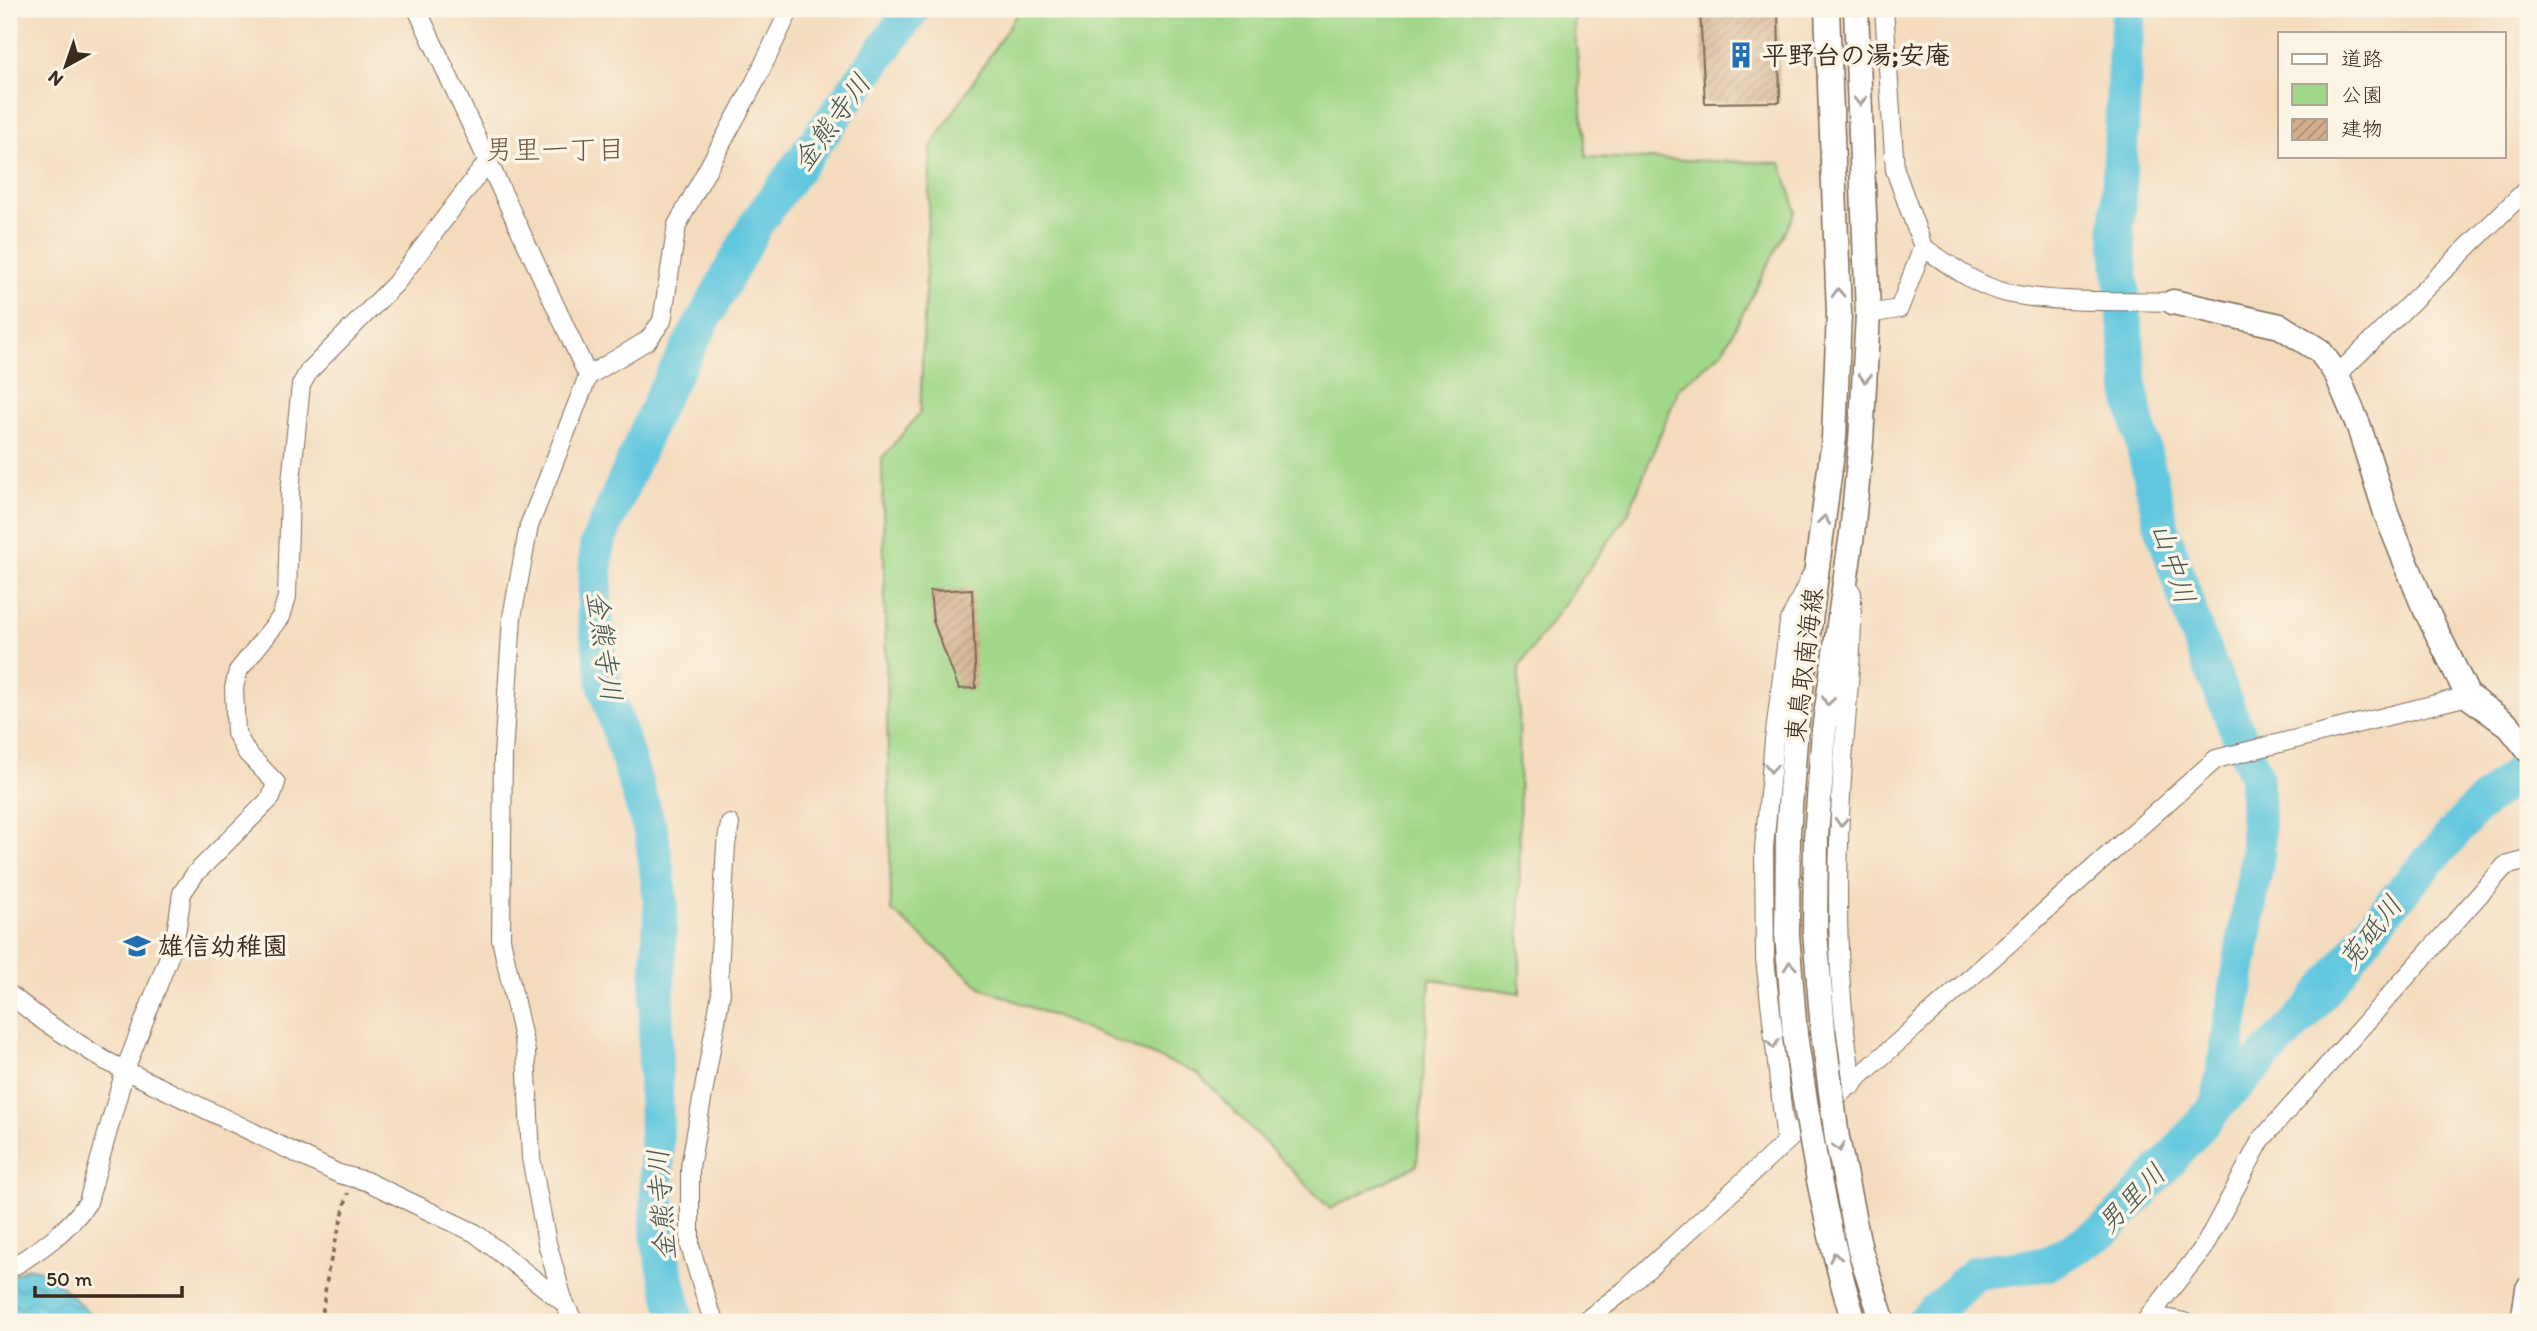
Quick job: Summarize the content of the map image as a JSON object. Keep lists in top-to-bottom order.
{
  "streets": {
    "main road": ["東鳥取南海線"]
  },
  "districts": ["男里一丁目"],
  "water": [
    "金熊寺川",
    "山中川",
    "莵砥川",
    "男里川"
  ],
  "places": {
    "building": ["平野台の湯;安庵"],
    "school or university": ["雄信幼稚園"]
  },
  "legend": ["道路", "公園", "建物"],
  "scale_bar": "50 m",
  "north": "bottom left"
}
